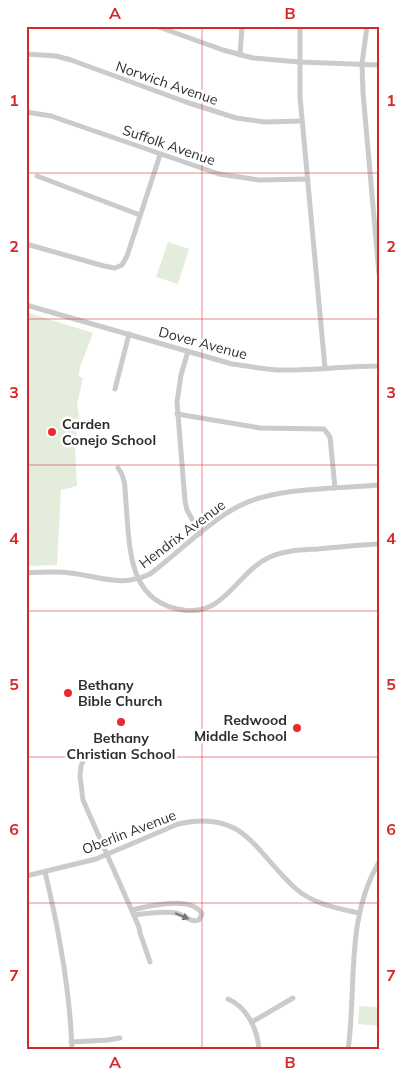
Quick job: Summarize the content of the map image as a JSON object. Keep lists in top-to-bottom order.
{
  "streets": {
    "street": [
      "Norwich Avenue",
      "Suffolk Avenue",
      "Dover Avenue",
      "Hendrix Avenue",
      "Oberlin Avenue"
    ]
  },
  "places": [
    "Carden Conejo School",
    "Bethany Bible Church",
    "Bethany Christian School",
    "Redwood Middle School"
  ],
  "grid": {
    "columns": ["A", "B"],
    "rows": [
      "1",
      "2",
      "3",
      "4",
      "5",
      "6",
      "7"
    ]
  }
}
